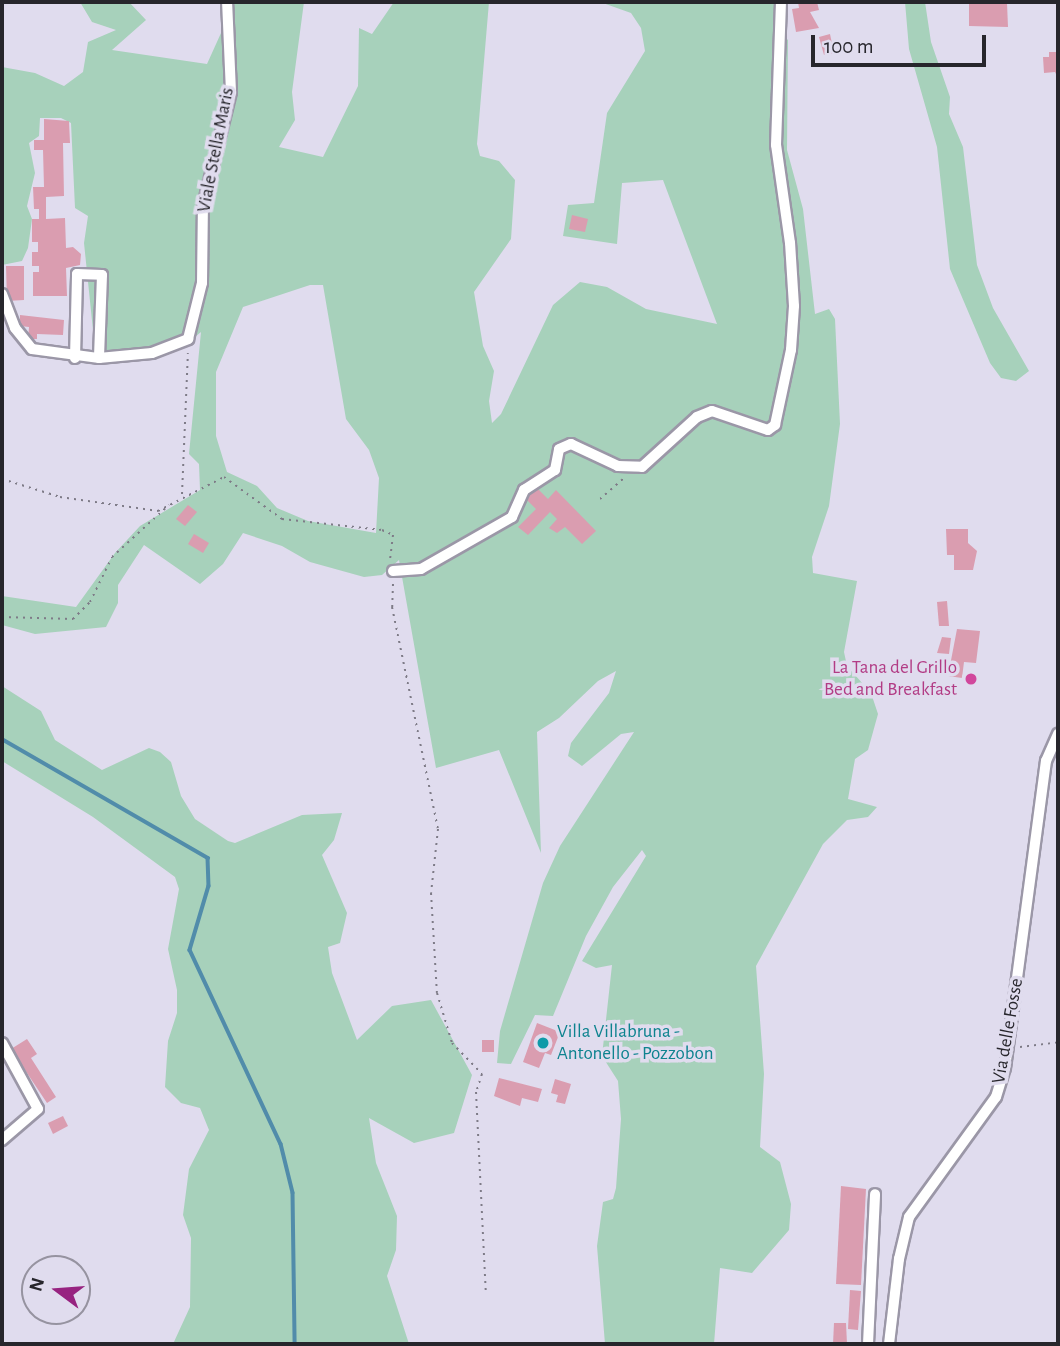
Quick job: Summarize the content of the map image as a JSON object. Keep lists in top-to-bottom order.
{
  "streets": {
    "street": ["Viale Stella Maris", "Via delle Fosse"]
  },
  "places": ["La Tana del Grillo Bed and Breakfast", "Villa Villabruna - Antonello - Pozzobon"],
  "scale_bar": "100 m",
  "north": "left"
}
